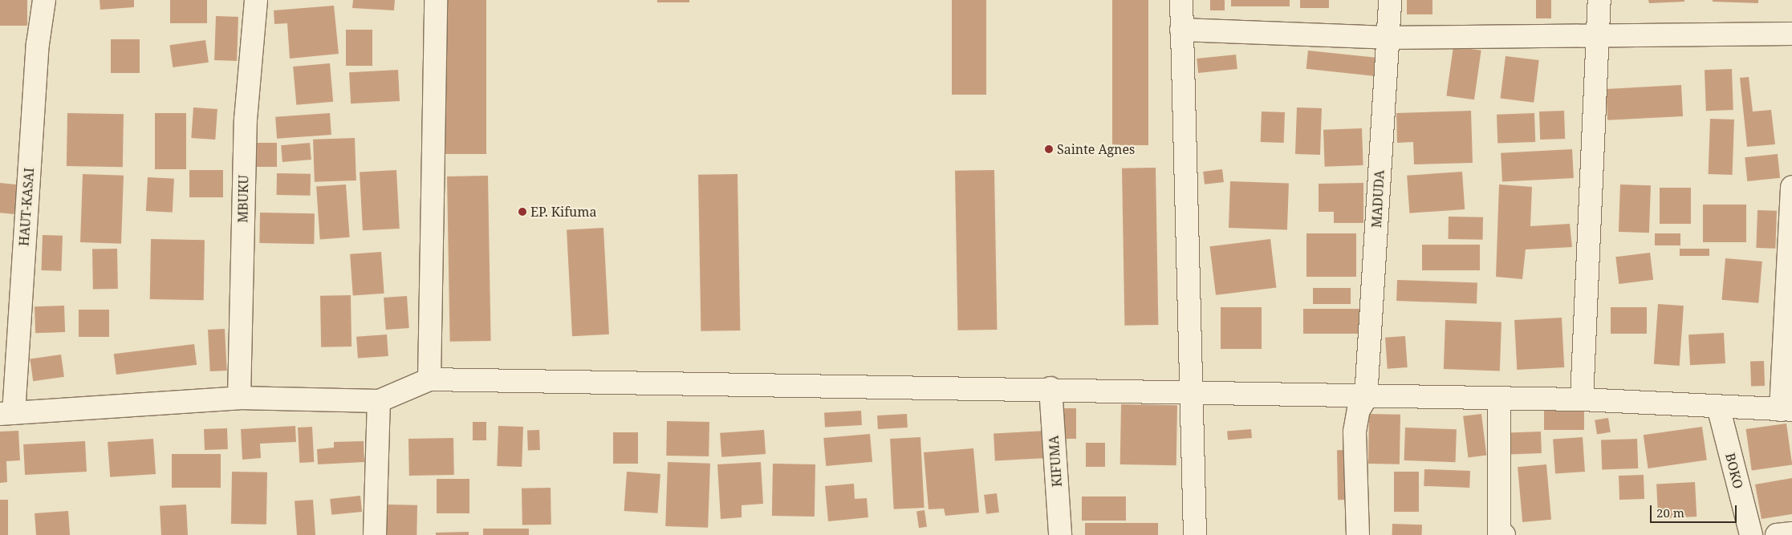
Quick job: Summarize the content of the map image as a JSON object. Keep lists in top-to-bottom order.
{
  "streets": {
    "street": [
      "MBUKU",
      "MADUDA",
      "HAUT-KASAI",
      "KIFUMA",
      "BOKO"
    ]
  },
  "places": ["Sainte Agnes", "EP. Kifuma"],
  "scale_bar": "20 m"
}
